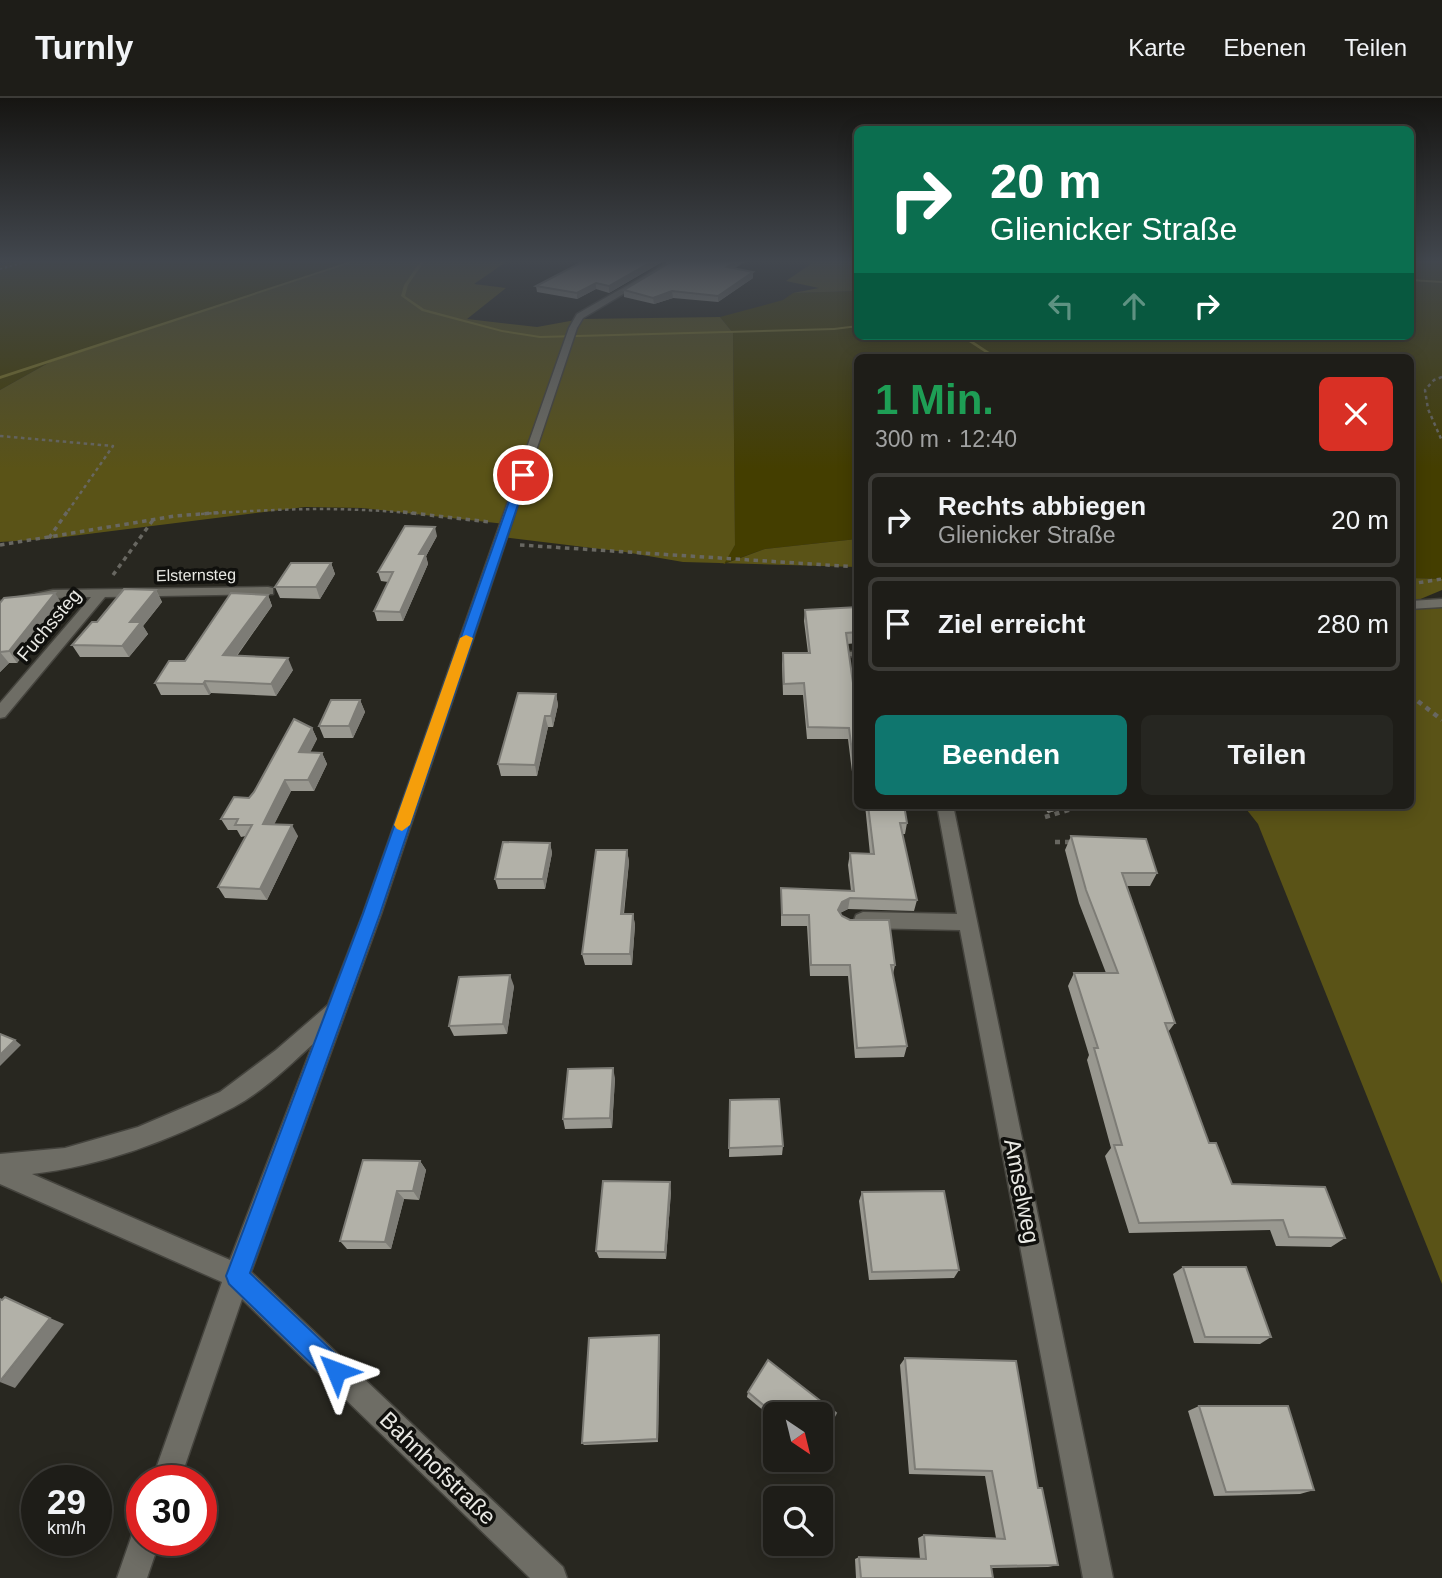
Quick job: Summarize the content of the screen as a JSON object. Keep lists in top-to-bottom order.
{
  "streets": {
    "street": [
      "Elsternsteg",
      "Fuchssteg",
      "Amselweg",
      "Bahnhofstraße"
    ]
  },
  "crossings": [
    ["Elsternsteg", "Fuchssteg"]
  ],
  "north": "bottom right",
  "page": {
    "header": "Turnly",
    "nav": ["Karte", "Ebenen", "Teilen"],
    "turn": ["20 m", "Glienicker Straße"],
    "heading": ["1 Min.", "300 m · 12:40"],
    "list": [
      {
        "name": "Rechts abbiegen",
        "note": "Glienicker Straße",
        "value": "20 m"
      },
      {
        "name": "Ziel erreicht",
        "value": "280 m"
      }
    ],
    "buttons": ["Beenden", "Teilen"],
    "speed": "29 km/h",
    "limit": "30"
  }
}
